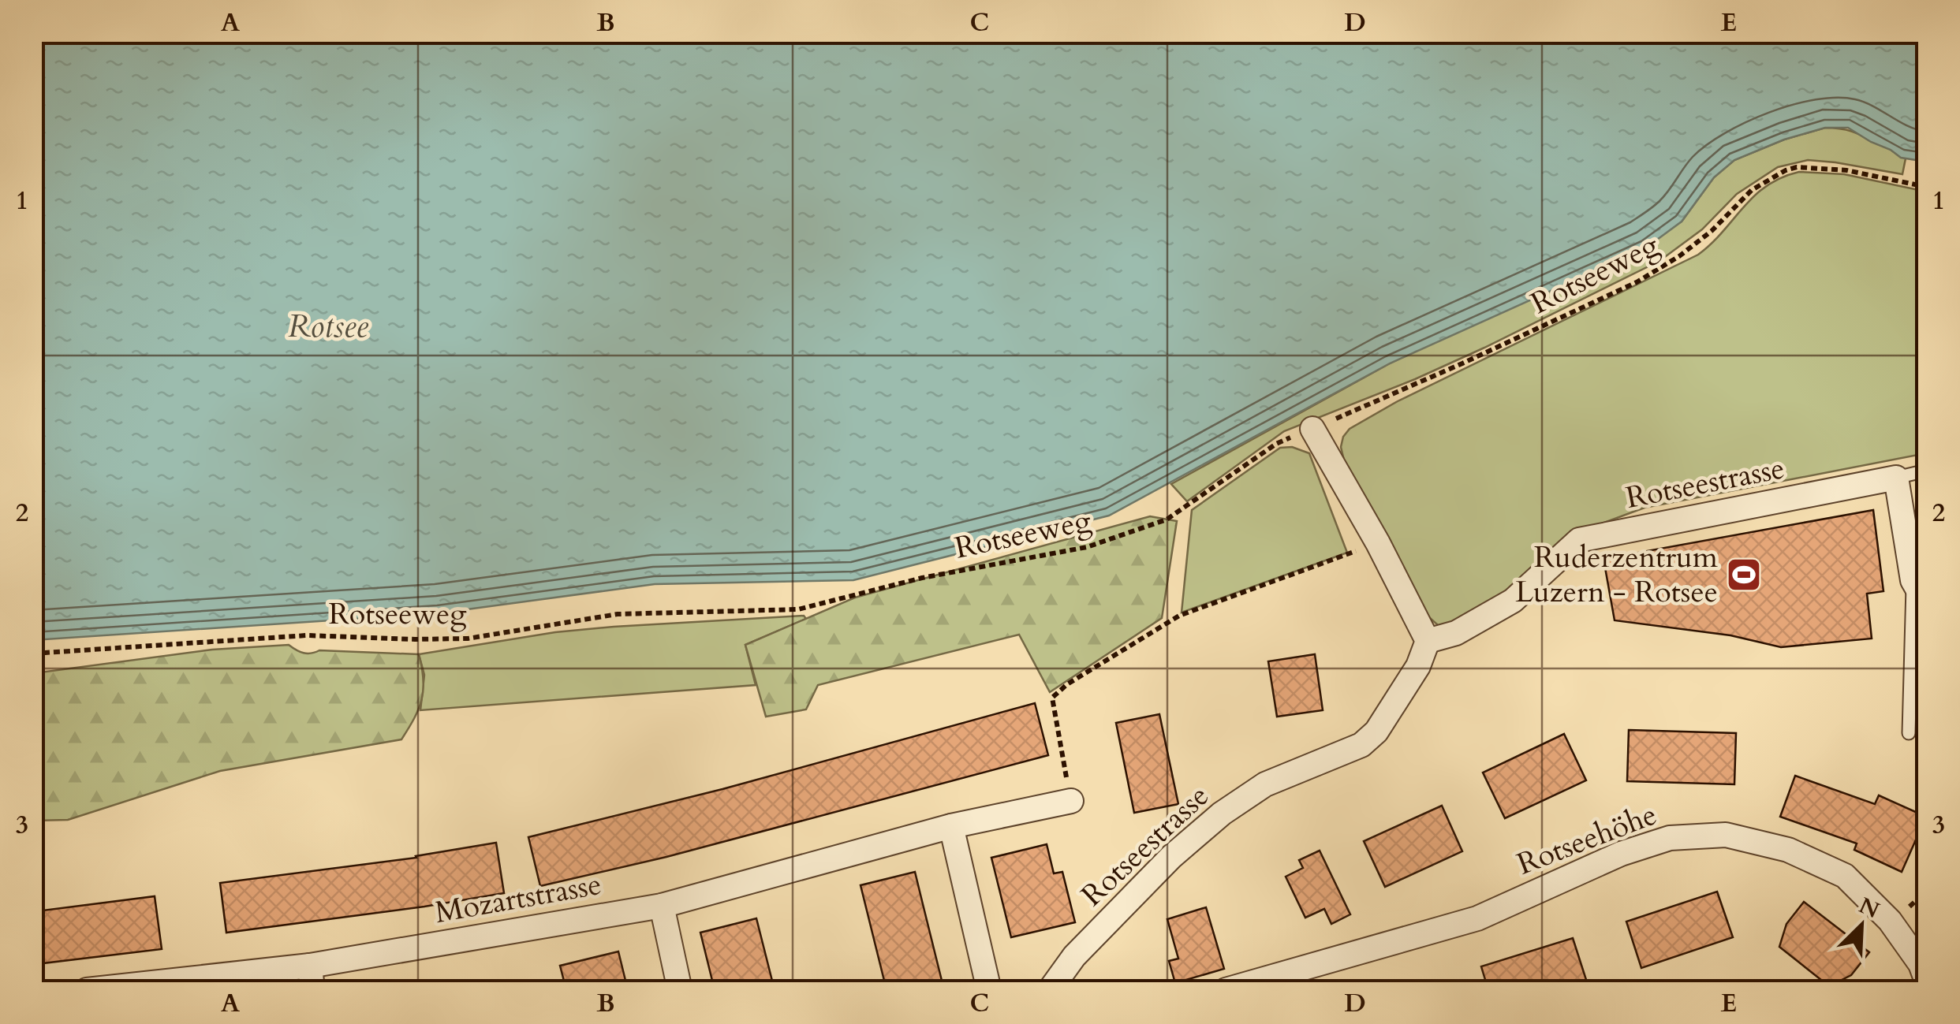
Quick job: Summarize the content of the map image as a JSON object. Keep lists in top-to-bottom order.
{
  "streets": {
    "street": ["Rotseestrasse", "Rotseehöhe", "Mozartstrasse"],
    "path": ["Rotseeweg"]
  },
  "water": ["Rotsee"],
  "places": {
    "sports": ["Ruderzentrum Luzern - Rotsee"]
  },
  "north": "top right",
  "grid": {
    "columns": [
      "A",
      "B",
      "C",
      "D",
      "E"
    ],
    "rows": ["1", "2", "3"]
  }
}
